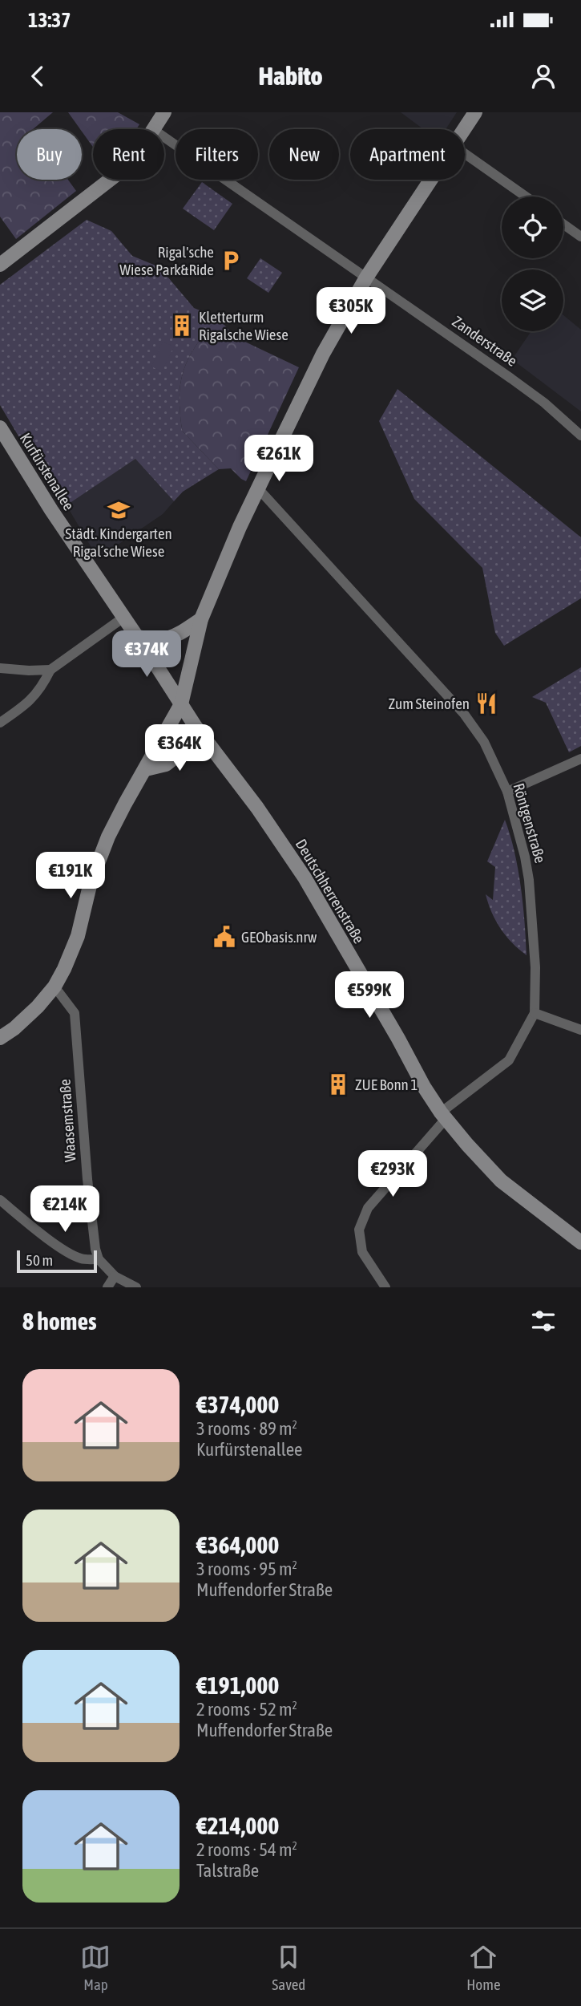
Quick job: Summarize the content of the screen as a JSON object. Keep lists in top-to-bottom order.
{
  "streets": {
    "street": [
      "Zanderstraße",
      "Kurfürstenallee",
      "Röntgenstraße",
      "Deutschherrenstraße",
      "Waasemstraße"
    ]
  },
  "crossings": [
    ["Kurfürstenallee", "Deutschherrenstraße"],
    ["Röntgenstraße", "Deutschherrenstraße"]
  ],
  "places": {
    "parking": ["Rigal'sche Wiese Park&Ride"],
    "building": ["Kletterturm Rigalsche Wiese", "ZUE Bonn 1"],
    "school or university": ["Städt. Kindergarten Rigal´sche Wiese"],
    "restaurant": ["Zum Steinofen"],
    "public building": ["GEObasis.nrw"]
  },
  "scale_bar": "50 m",
  "page": {
    "status": "13:37",
    "header": "Habito",
    "chip": [
      "Buy",
      "Rent",
      "Filters",
      "New",
      "Apartment"
    ],
    "price": [
      "€305K",
      "€261K",
      "€374K",
      "€364K",
      "€191K",
      "€599K",
      "€293K",
      "€214K"
    ],
    "scale": "50 m",
    "heading": "8 homes",
    "list": [
      {
        "name": "€374,000",
        "note": "3 rooms · 89 m² · Kurfürstenallee"
      },
      {
        "name": "€364,000",
        "note": "3 rooms · 95 m² · Muffendorfer Straße"
      },
      {
        "name": "€191,000",
        "note": "2 rooms · 52 m² · Muffendorfer Straße"
      },
      {
        "name": "€214,000",
        "note": "2 rooms · 54 m² · Talstraße"
      }
    ],
    "tabs": ["Map", "Saved", "Home"]
  }
}
